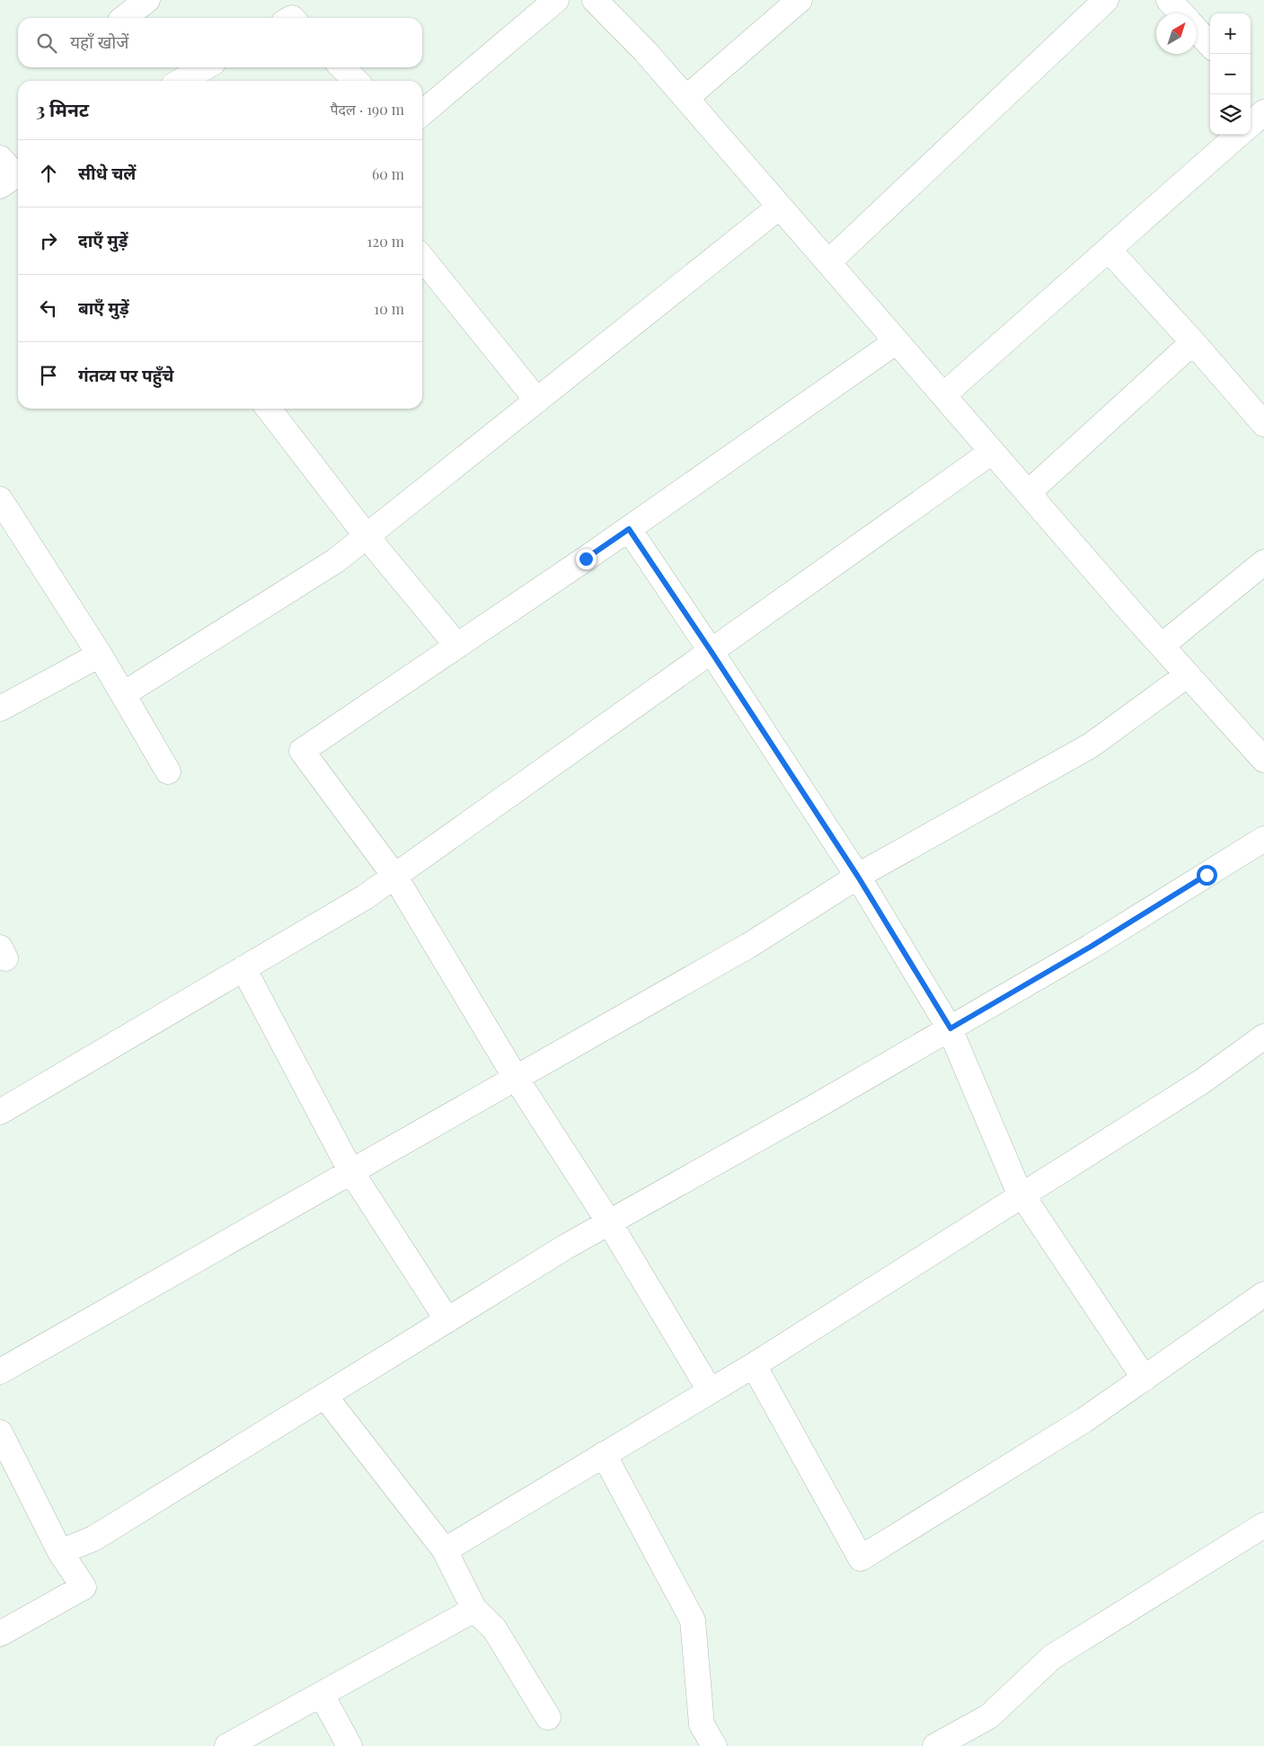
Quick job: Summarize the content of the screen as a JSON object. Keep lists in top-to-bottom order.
{
  "north": "top right",
  "page": {
    "map_buttons": ["+", "−"],
    "search": "यहाँ खोजें",
    "heading": ["3 मिनट", "पैदल · 190 m"],
    "list": [
      ["सीधे चलें", "60 m"],
      ["दाएँ मुड़ें", "120 m"],
      ["बाएँ मुड़ें", "10 m"],
      "गंतव्य पर पहुँचे"
    ]
  }
}
